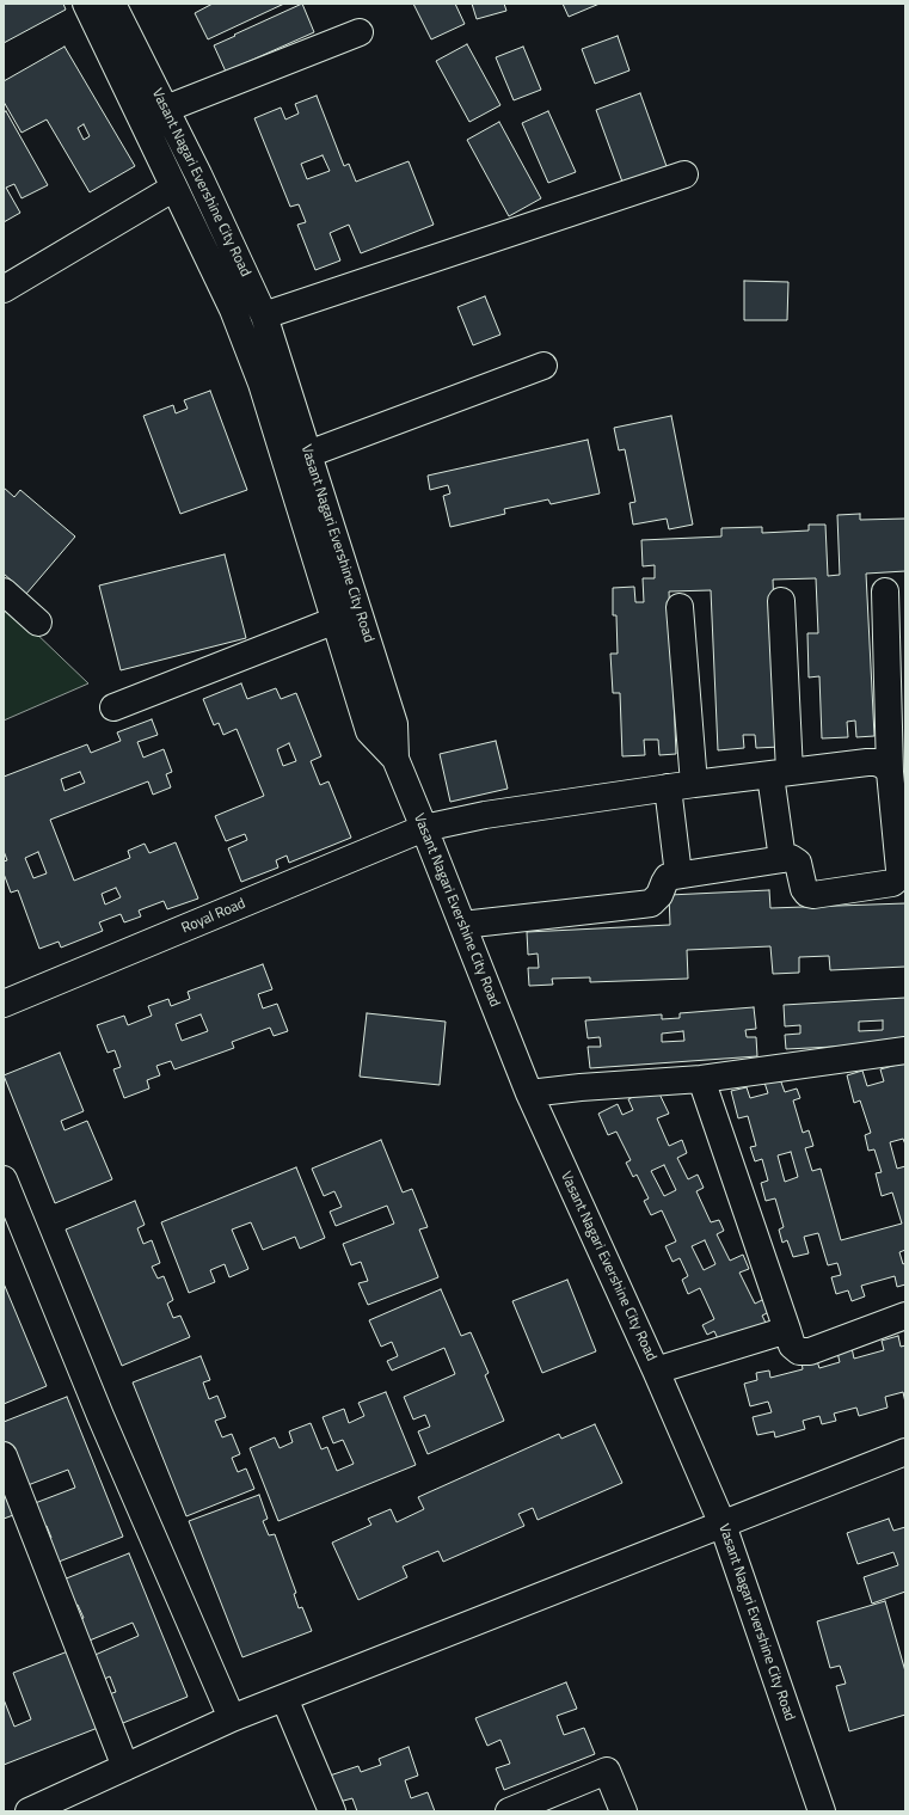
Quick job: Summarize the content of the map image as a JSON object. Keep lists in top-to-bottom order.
{
  "streets": {
    "street": ["Vasant Nagari Evershine City Road", "Royal Road"]
  },
  "crossings": [
    ["Vasant Nagari Evershine City Road", "Royal Road"]
  ]
}
